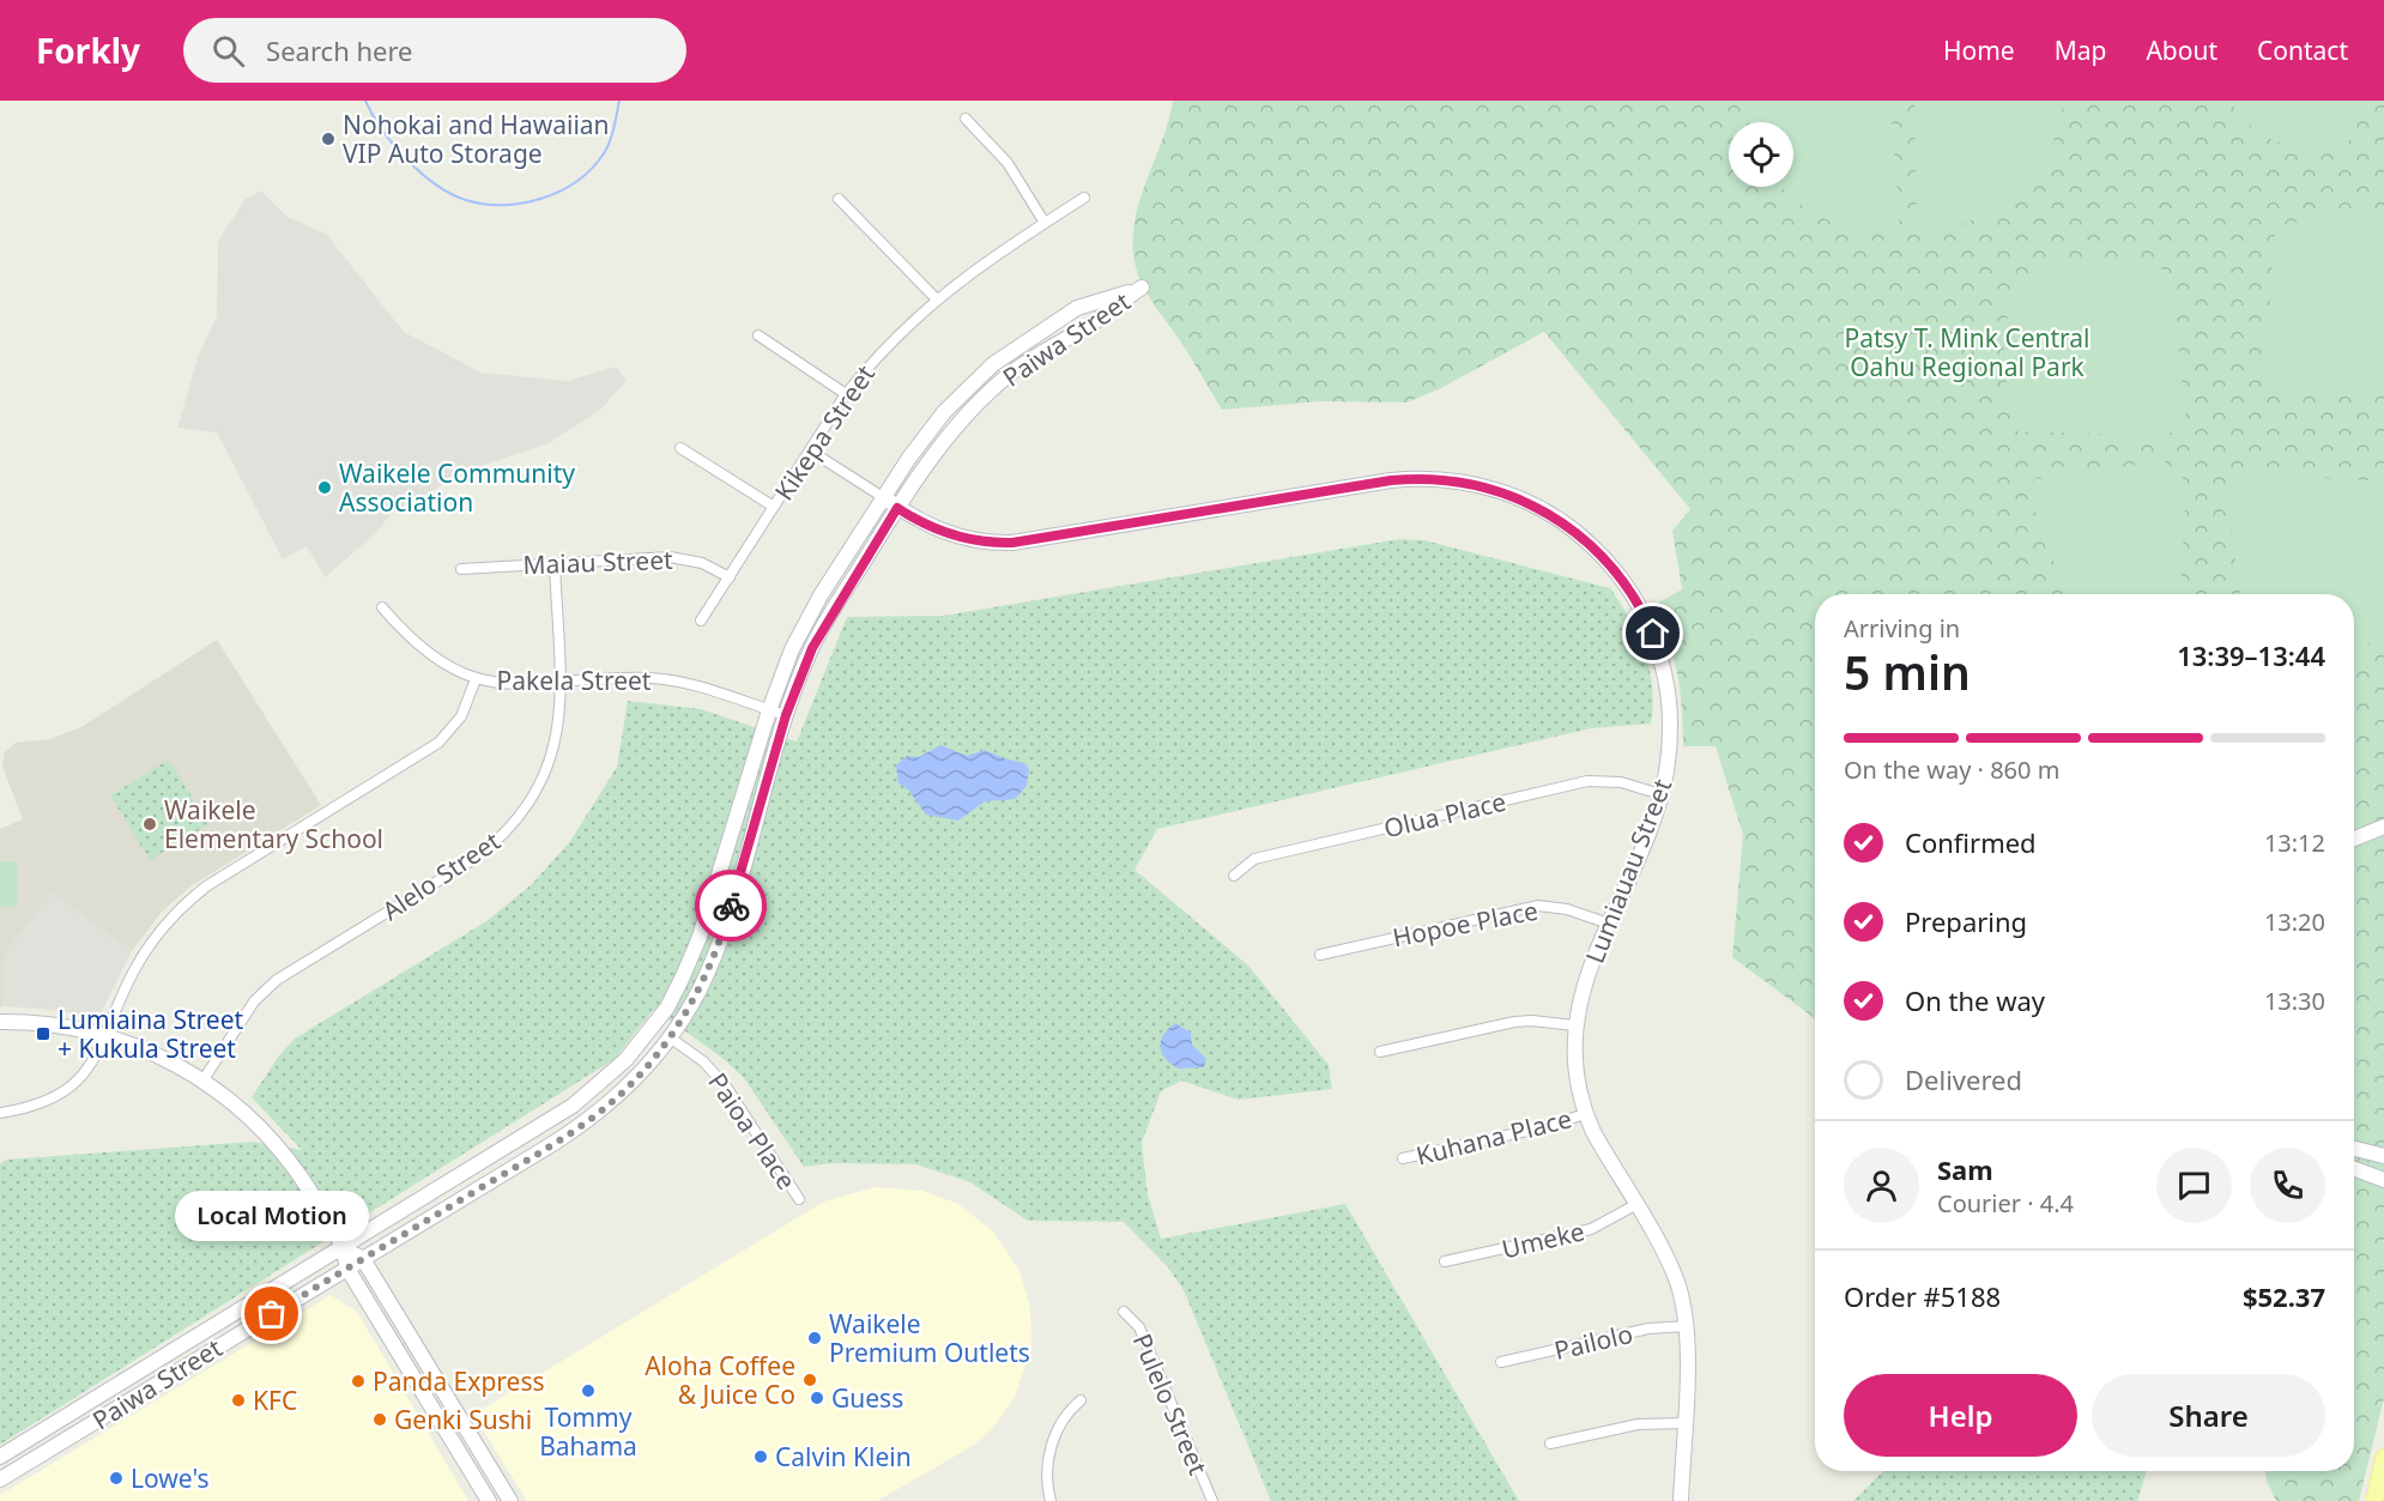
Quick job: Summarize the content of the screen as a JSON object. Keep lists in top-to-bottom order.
{
  "streets": {
    "street": [
      "Paiwa Street",
      "Kikepa Street",
      "Maiau Street",
      "Pakela Street",
      "Olua Place",
      "Lumiauau Street",
      "Alelo Street",
      "Hopoe Place",
      "Paioa Place",
      "Kuhana Place",
      "Umeke",
      "Pailolo",
      "Pulelo Street"
    ]
  },
  "crossings": [
    ["Paiwa Street", "Pakela Street"],
    ["Paiwa Street", "Lumiauau Street"],
    ["Paiwa Street", "Paioa Place"],
    ["Kikepa Street", "Maiau Street"],
    ["Kikepa Street", "Lumiauau Street"],
    ["Maiau Street", "Alelo Street"],
    ["Pakela Street", "Alelo Street"],
    ["Olua Place", "Lumiauau Street"],
    ["Lumiauau Street", "Hopoe Place"],
    ["Lumiauau Street", "Kuhana Place"],
    ["Lumiauau Street", "Umeke"],
    ["Lumiauau Street", "Pailolo"]
  ],
  "parks": ["Patsy T. Mink Central Oahu Regional Park"],
  "places": {
    "other": [
      "Nohokai and Hawaiian VIP Auto Storage",
      "Waikele Community Association",
      "Waikele Elementary School",
      "Local Motion",
      "Waikele Premium Outlets",
      "Aloha Coffee & Juice Co",
      "Panda Express",
      "Tommy Bahama",
      "Guess",
      "KFC",
      "Genki Sushi",
      "Calvin Klein",
      "Lowe's"
    ],
    "transit": ["Lumiaina Street + Kukula Street"]
  },
  "page": {
    "header": "Forkly",
    "search": "Search here",
    "nav": [
      "Home",
      "Map",
      "About",
      "Contact"
    ],
    "heading": ["5 min", "Arriving in", "13:39–13:44"],
    "panel": [
      "Sam",
      "Courier · 4.4",
      "Order #5188",
      "$52.37"
    ],
    "bar": "On the way · 860 m",
    "list": [
      ["Confirmed", "13:12"],
      ["Preparing", "13:20"],
      ["On the way", "13:30"],
      "Delivered"
    ],
    "bubble": "Local Motion",
    "buttons": ["Help", "Share"]
  }
}
